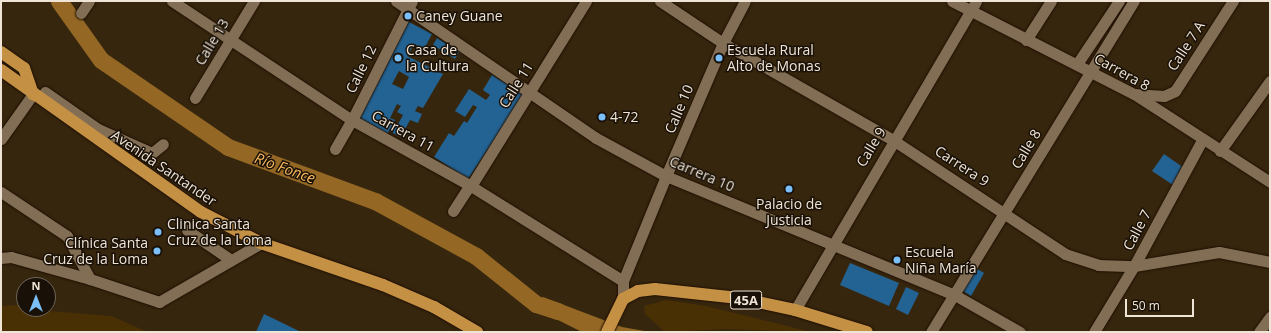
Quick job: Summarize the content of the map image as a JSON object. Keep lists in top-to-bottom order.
{
  "streets": {
    "highway": ["Avenida Santander", "45A"],
    "street": [
      "Calle 13",
      "Calle 7 A",
      "Calle 12",
      "Carrera 8",
      "Calle 11",
      "Calle 10",
      "Carrera 11",
      "Calle 9",
      "Calle 8",
      "Carrera 9",
      "Carrera 10",
      "Calle 7"
    ]
  },
  "crossings": [
    ["Calle 13", "Carrera 11"],
    ["Calle 7 A", "Carrera 8"],
    ["Calle 12", "Carrera 11"],
    ["Calle 12", "Carrera 10"],
    ["Carrera 8", "Calle 9"],
    ["Carrera 8", "Calle 8"],
    ["Carrera 8", "Calle 7"],
    ["Calle 11", "Carrera 11"],
    ["Calle 11", "Carrera 10"],
    ["Calle 10", "Carrera 11"],
    ["Calle 10", "Carrera 9"],
    ["Calle 10", "Carrera 10"],
    ["Calle 10", "45A"],
    ["Calle 9", "Carrera 9"],
    ["Calle 9", "Carrera 10"],
    ["Calle 9", "45A"],
    ["Calle 8", "Carrera 9"],
    ["Calle 8", "Carrera 10"],
    ["Carrera 9", "Calle 7"]
  ],
  "water": ["Río Fonce"],
  "places": [
    "Caney Guane",
    "Casa de la Cultura",
    "Escuela Rural Alto de Monas",
    "4-72",
    "Palacio de Justicia",
    "Clinica Santa Cruz de la Loma",
    "Clínica Santa Cruz de la Loma",
    "Escuela Niña María"
  ],
  "scale_bar": "50 m",
  "north": "top"
}
